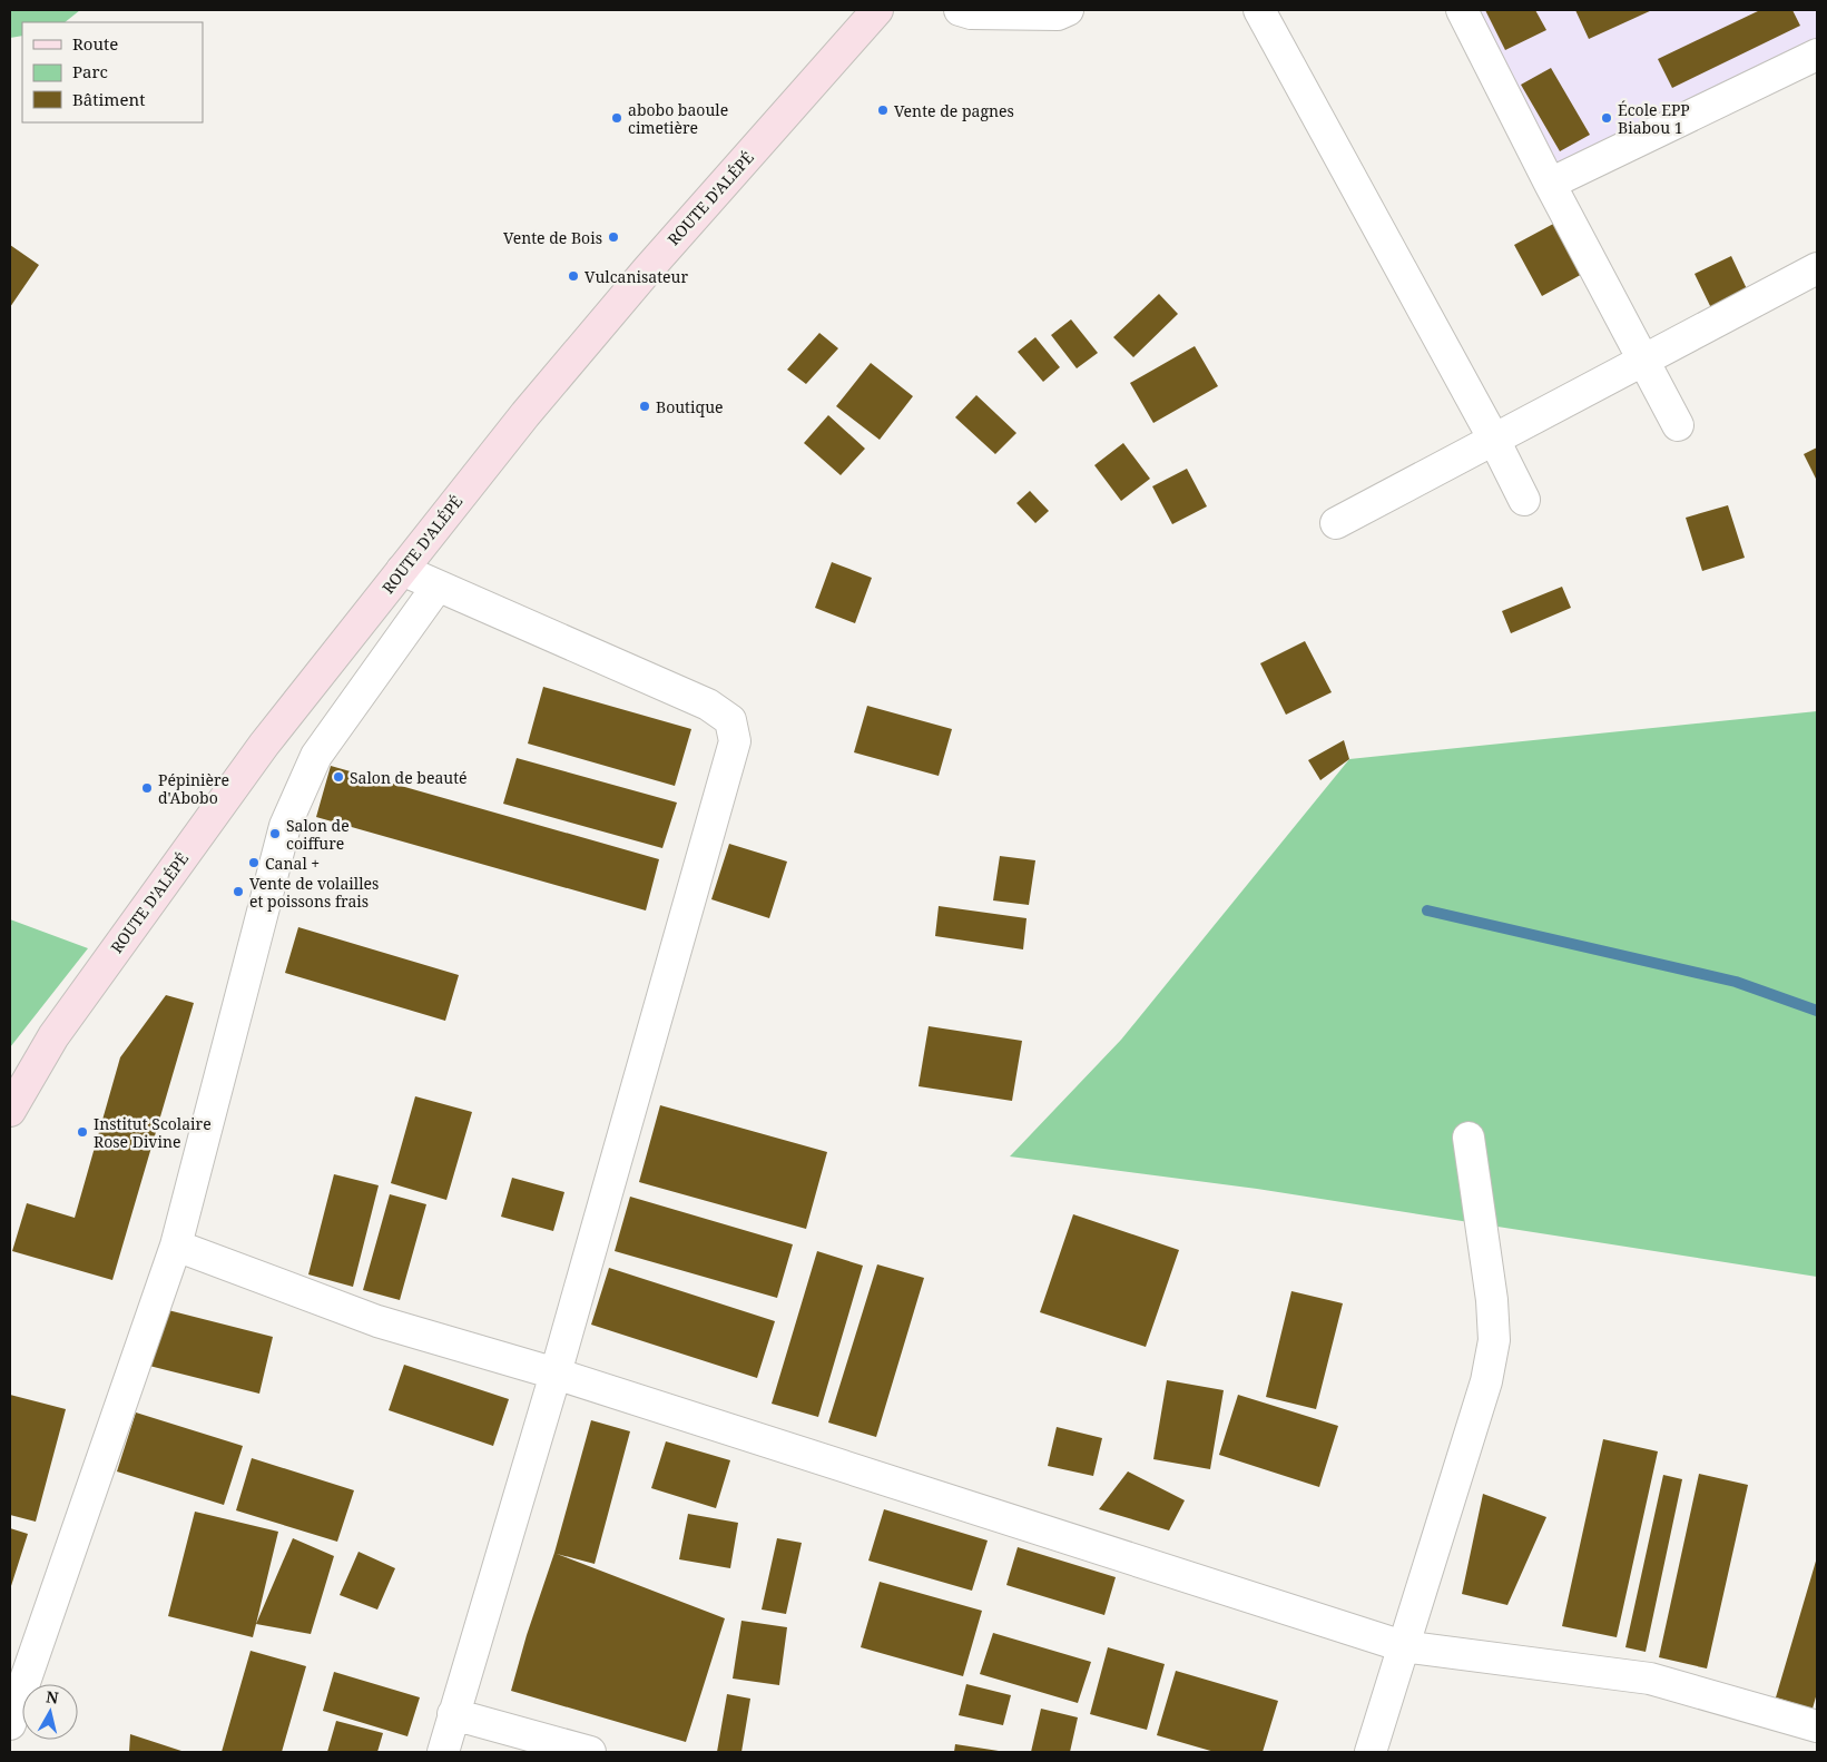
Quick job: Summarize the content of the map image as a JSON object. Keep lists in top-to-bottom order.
{
  "streets": {
    "main road": ["ROUTE D'ALÉPÉ"]
  },
  "places": [
    "Vente de pagnes",
    "abobo baoule cimetière",
    "École EPP Biabou 1",
    "Vente de Bois",
    "Vulcanisateur",
    "Boutique",
    "Salon de beauté",
    "Pépinière d'Abobo",
    "Salon de coiffure",
    "Canal +",
    "Vente de volailles et poissons frais",
    "Institut Scolaire Rose Divine"
  ],
  "legend": ["Route", "Parc", "Bâtiment"],
  "north": "top"
}
